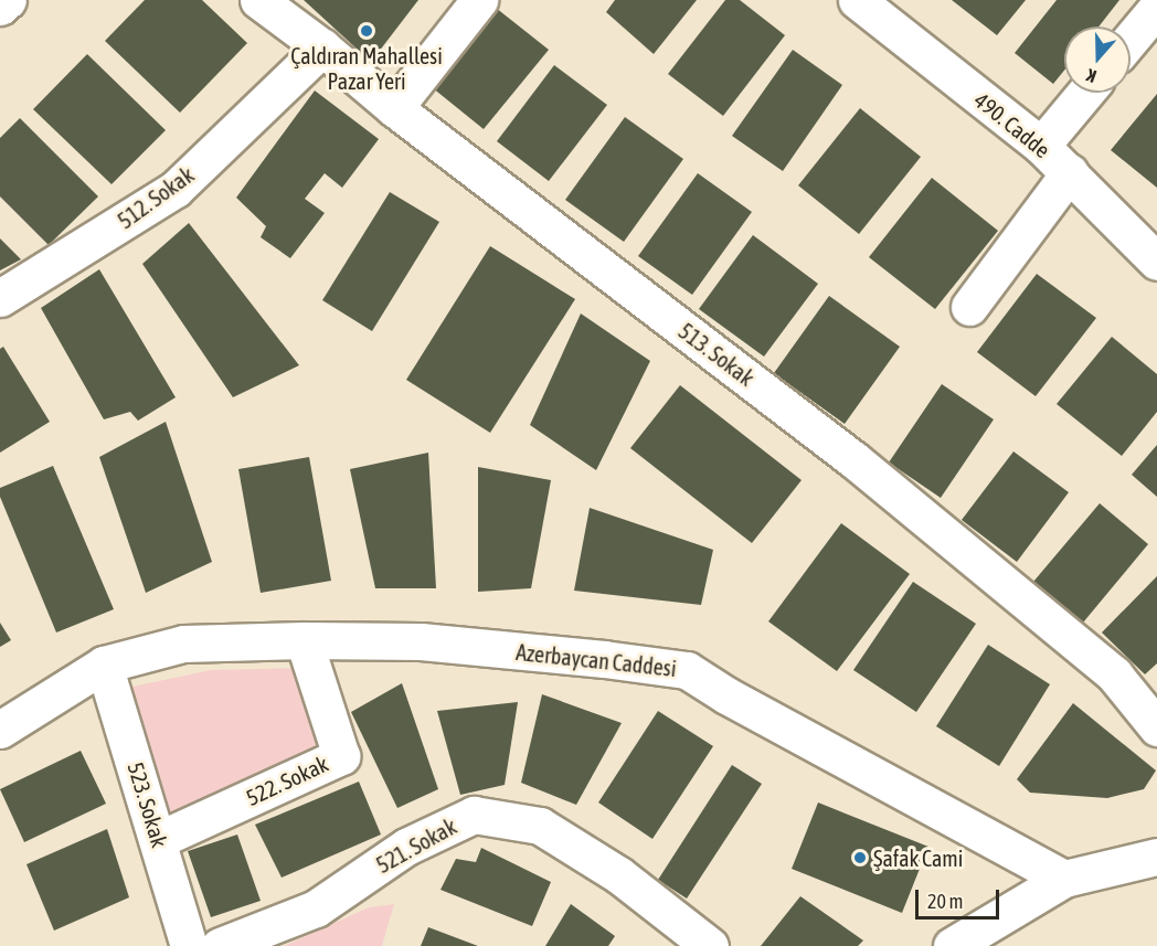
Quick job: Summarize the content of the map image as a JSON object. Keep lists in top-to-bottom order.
{
  "streets": {
    "street": [
      "490. Cadde",
      "512. Sokak",
      "513. Sokak",
      "Azerbaycan Caddesi",
      "522. Sokak",
      "523. Sokak",
      "521. Sokak"
    ]
  },
  "crossings": [
    ["512. Sokak", "513. Sokak"],
    ["Azerbaycan Caddesi", "522. Sokak"],
    ["Azerbaycan Caddesi", "523. Sokak"],
    ["522. Sokak", "523. Sokak"]
  ],
  "places": ["Çaldıran Mahallesi Pazar Yeri", "Şafak Cami"],
  "scale_bar": "20 m",
  "north": "bottom"
}
